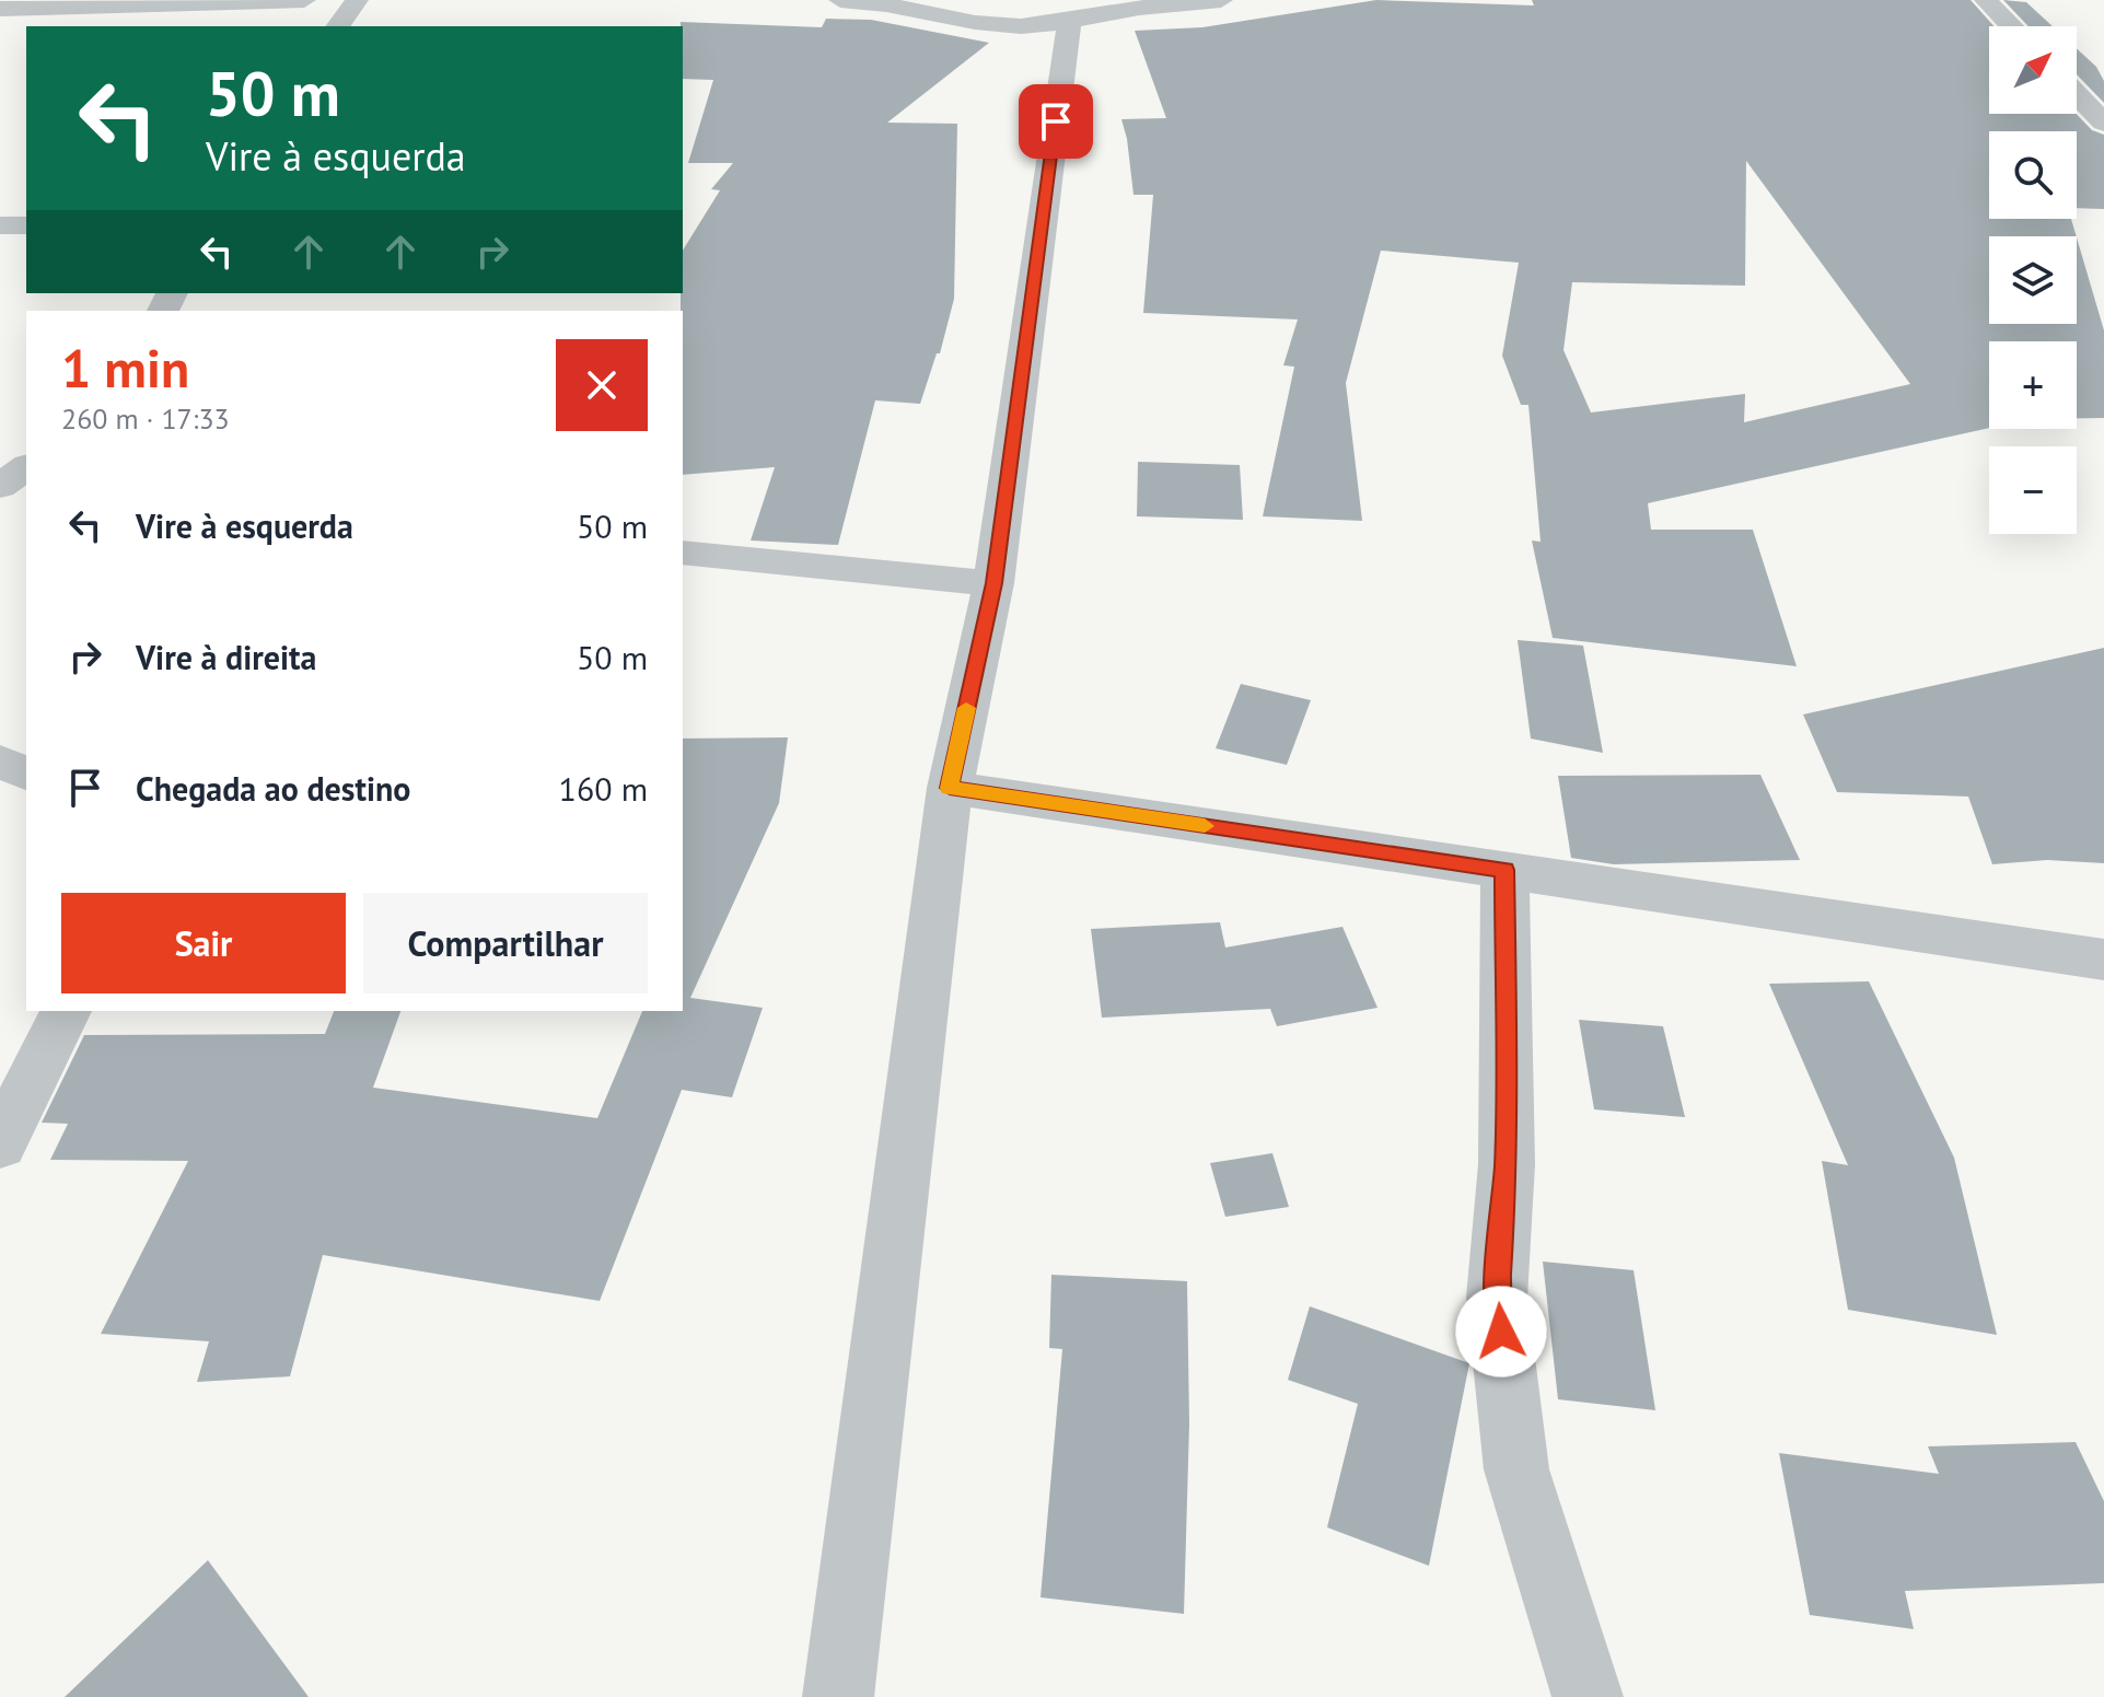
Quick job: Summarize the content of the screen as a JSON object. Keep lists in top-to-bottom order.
{
  "north": "top right",
  "page": {
    "map_buttons": ["+", "−"],
    "turn": ["50 m", "Vire à esquerda"],
    "heading": ["1 min", "260 m · 17:33"],
    "list": [
      {
        "name": "Vire à esquerda",
        "value": "50 m"
      },
      {
        "name": "Vire à direita",
        "value": "50 m"
      },
      {
        "name": "Chegada ao destino",
        "value": "160 m"
      }
    ],
    "buttons": ["Sair", "Compartilhar"]
  }
}
